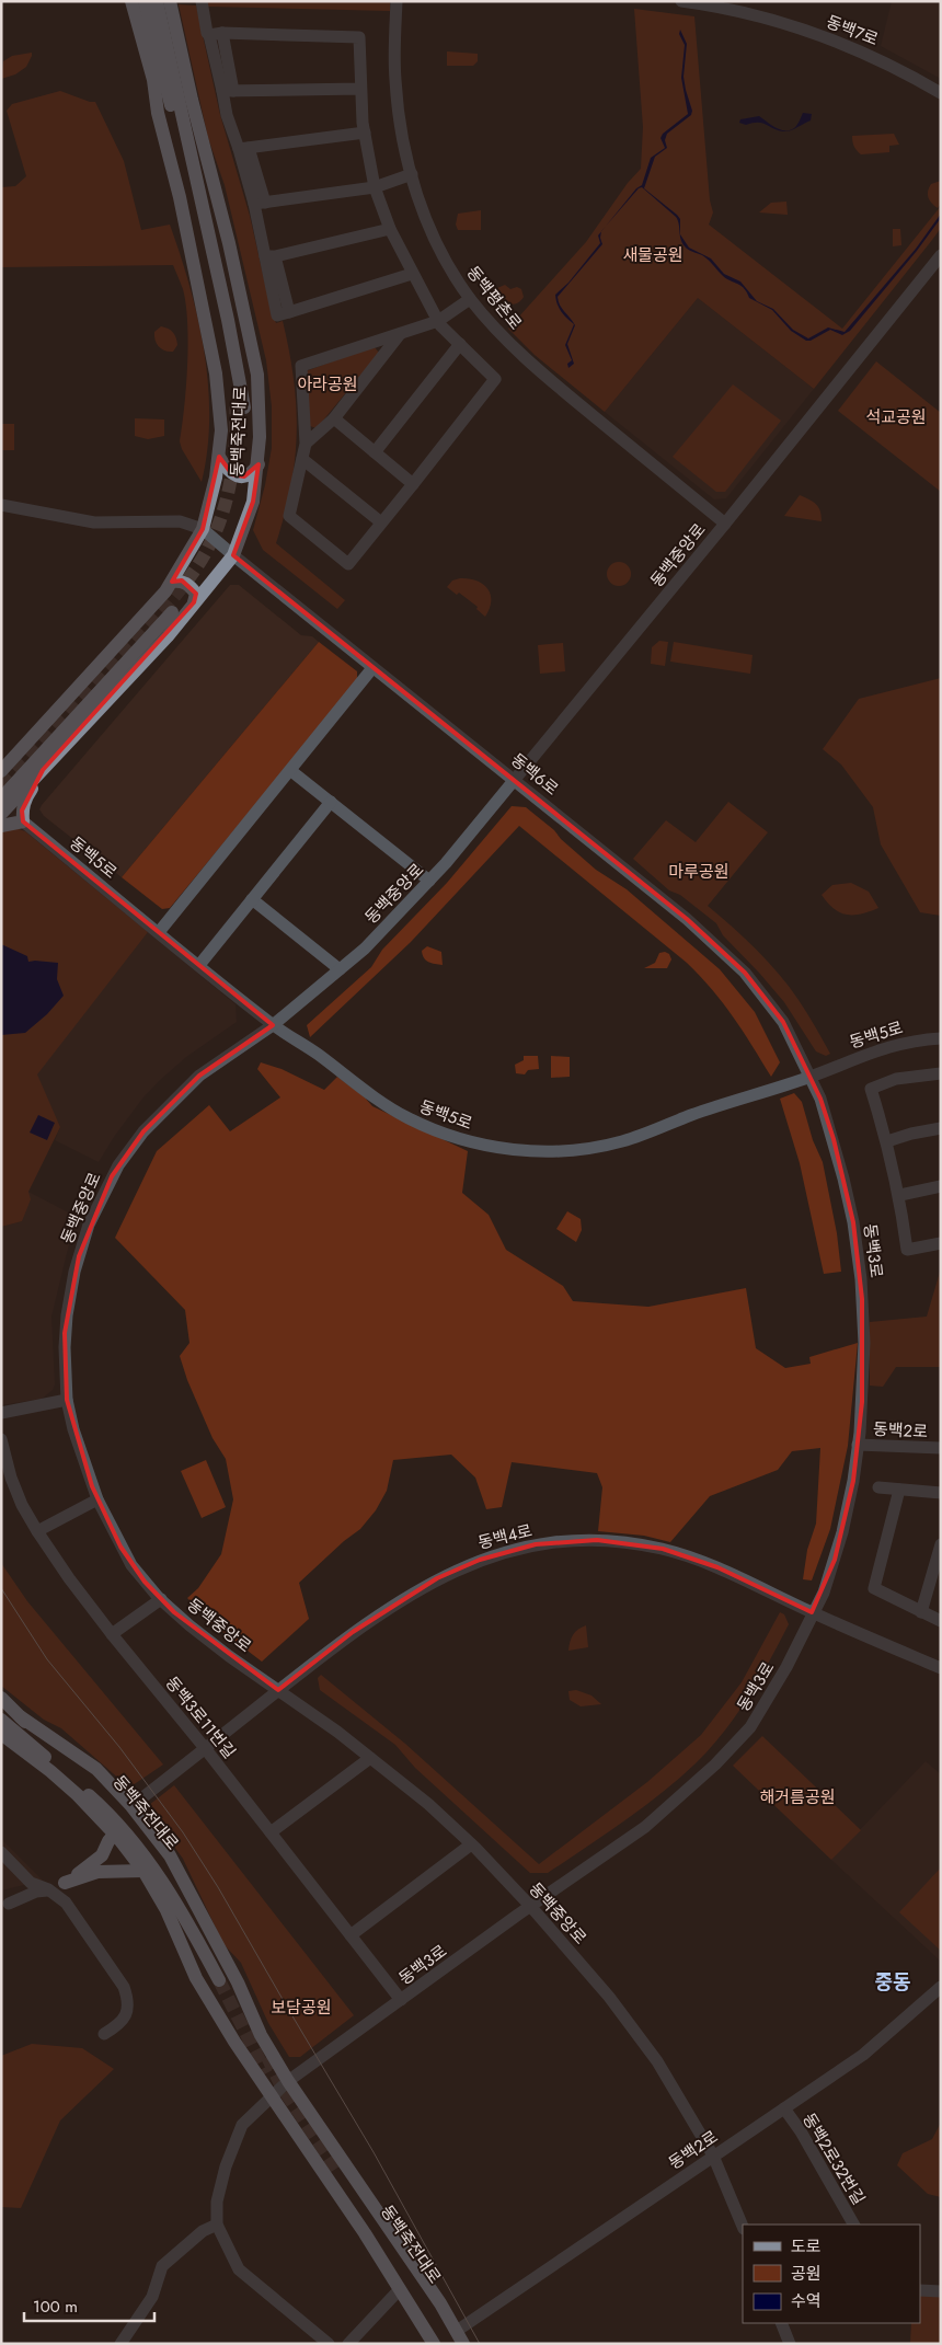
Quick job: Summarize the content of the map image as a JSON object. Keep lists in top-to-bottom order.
{
  "streets": {
    "main road": ["동백죽전대로"],
    "street": [
      "동백7로",
      "동백평촌로",
      "동백중앙로",
      "동백6로",
      "동백5로",
      "동백3로",
      "동백2로",
      "동백4로",
      "동백3로11번길",
      "동백2로32번길"
    ]
  },
  "crossings": [
    ["동백평촌로", "동백중앙로"],
    ["동백죽전대로", "동백6로"],
    ["동백죽전대로", "동백2로"],
    ["동백중앙로", "동백6로"],
    ["동백중앙로", "동백5로"],
    ["동백중앙로", "동백3로"],
    ["동백중앙로", "동백2로"],
    ["동백중앙로", "동백4로"],
    ["동백6로", "동백5로"],
    ["동백6로", "동백3로"],
    ["동백5로", "동백3로"],
    ["동백3로", "동백2로"],
    ["동백3로", "동백4로"],
    ["동백3로", "동백3로11번길"],
    ["동백2로", "동백2로32번길"],
    ["동백4로", "동백3로11번길"]
  ],
  "districts": ["중동"],
  "parks": [
    "새물공원",
    "아라공원",
    "석교공원",
    "마루공원",
    "해거름공원",
    "보담공원"
  ],
  "legend": ["도로", "공원", "수역"],
  "scale_bar": "100 m"
}
